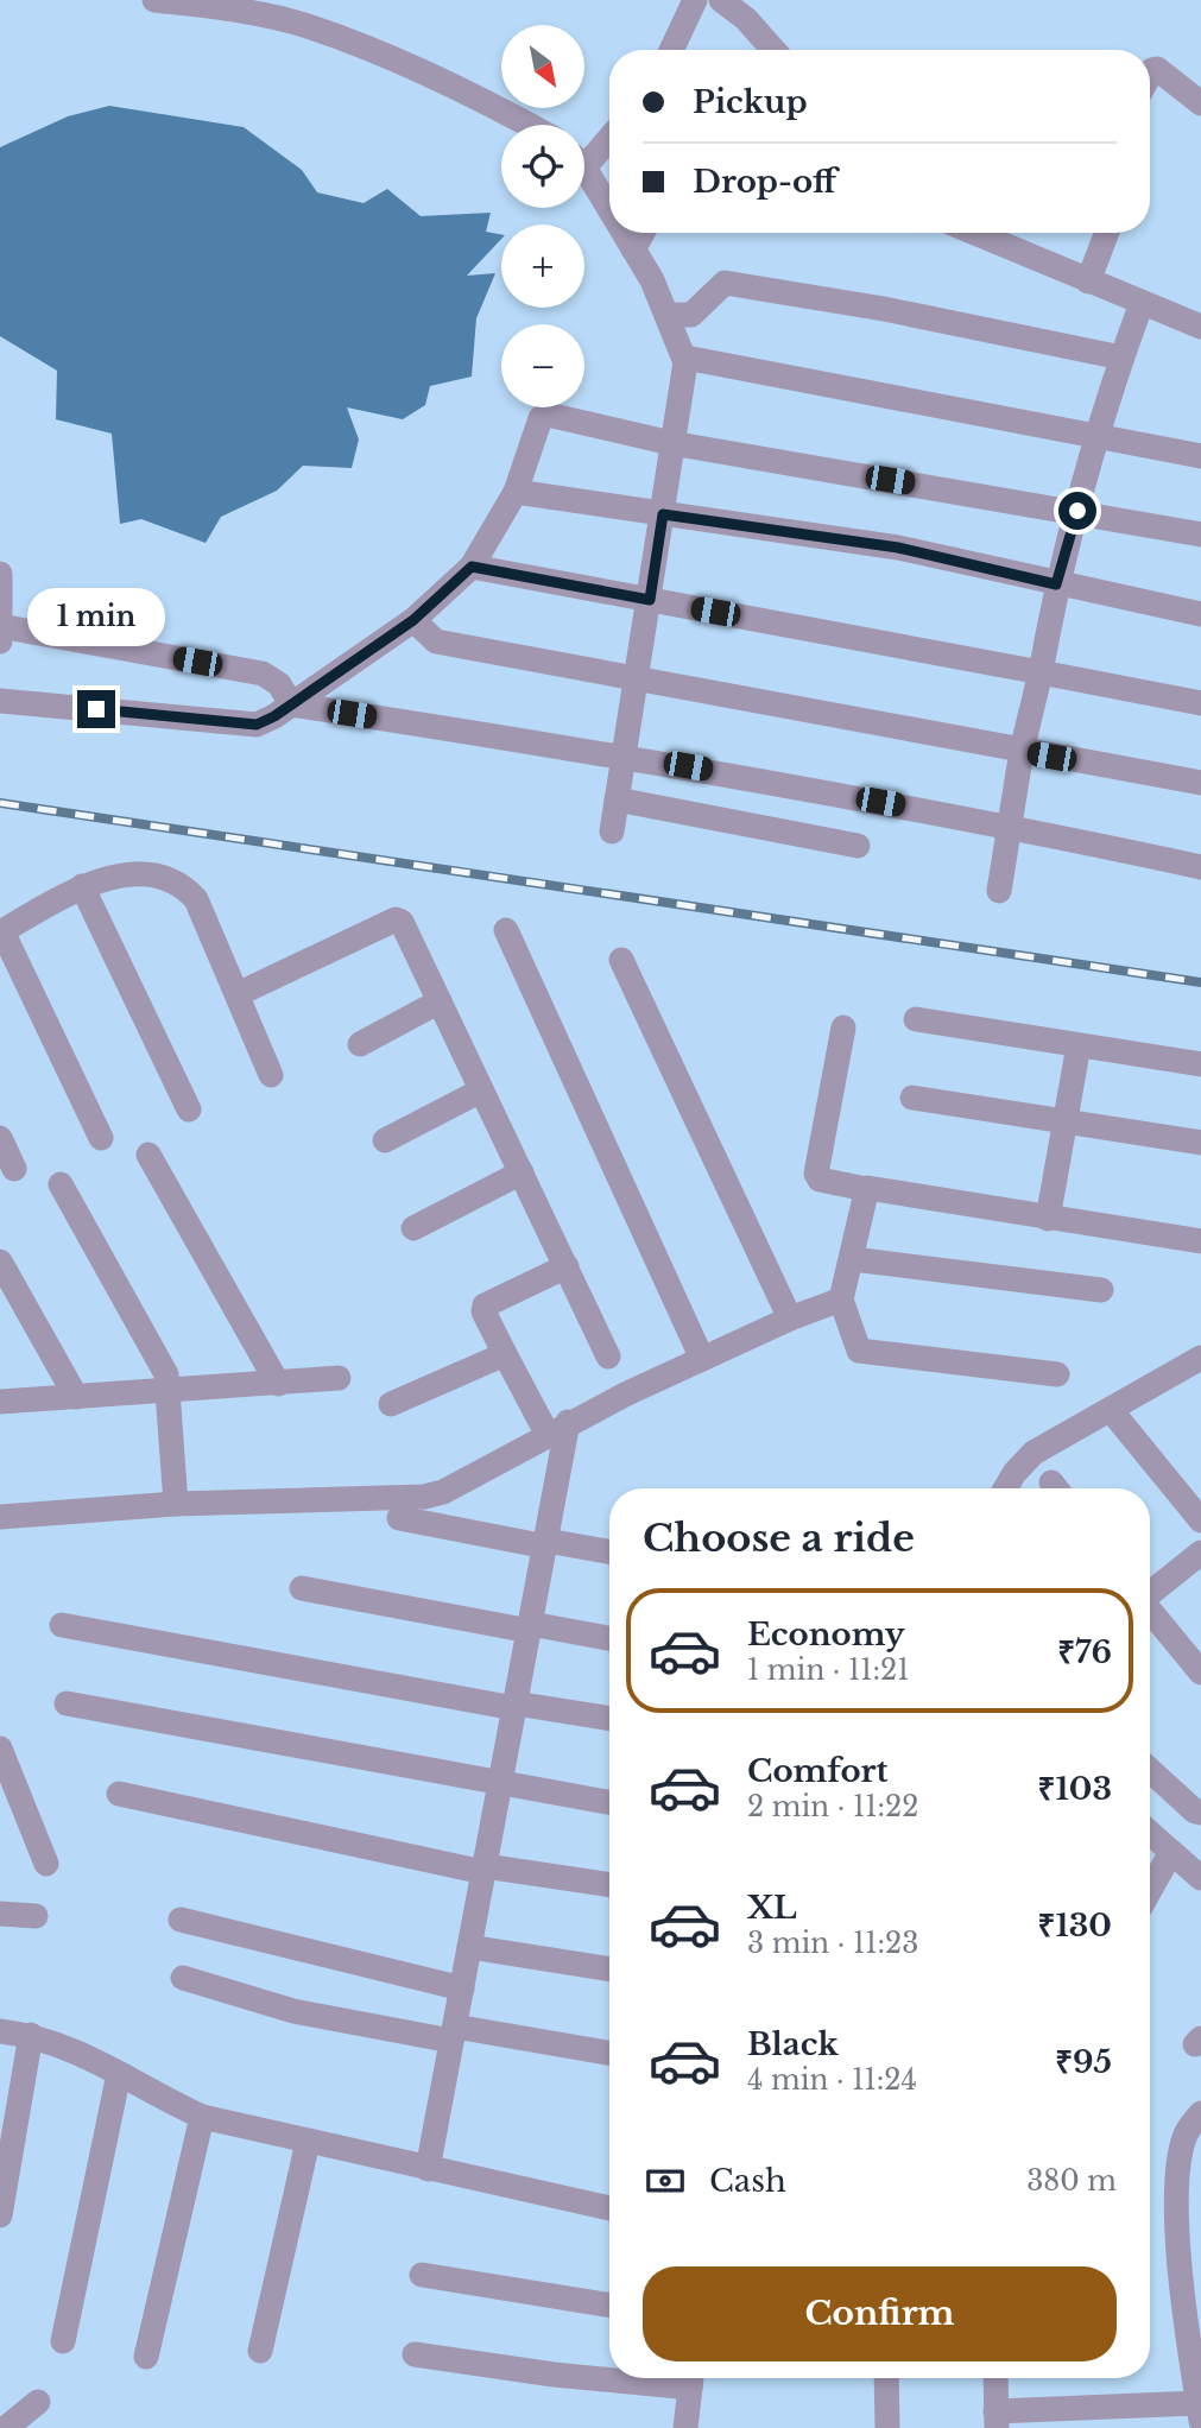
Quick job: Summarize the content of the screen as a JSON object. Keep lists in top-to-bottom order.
{
  "north": "bottom right",
  "page": {
    "map_buttons": ["+", "−"],
    "banner": ["Pickup", "Drop-off"],
    "bubble": "1 min",
    "heading": "Choose a ride",
    "list": [
      {
        "name": "Economy",
        "note": "1 min · 11:21",
        "value": "₹76"
      },
      {
        "name": "Comfort",
        "note": "2 min · 11:22",
        "value": "₹103"
      },
      {
        "name": "XL",
        "note": "3 min · 11:23",
        "value": "₹130"
      },
      {
        "name": "Black",
        "note": "4 min · 11:24",
        "value": "₹95"
      }
    ],
    "pay": ["Cash", "380 m"],
    "buttons": "Confirm"
  }
}
